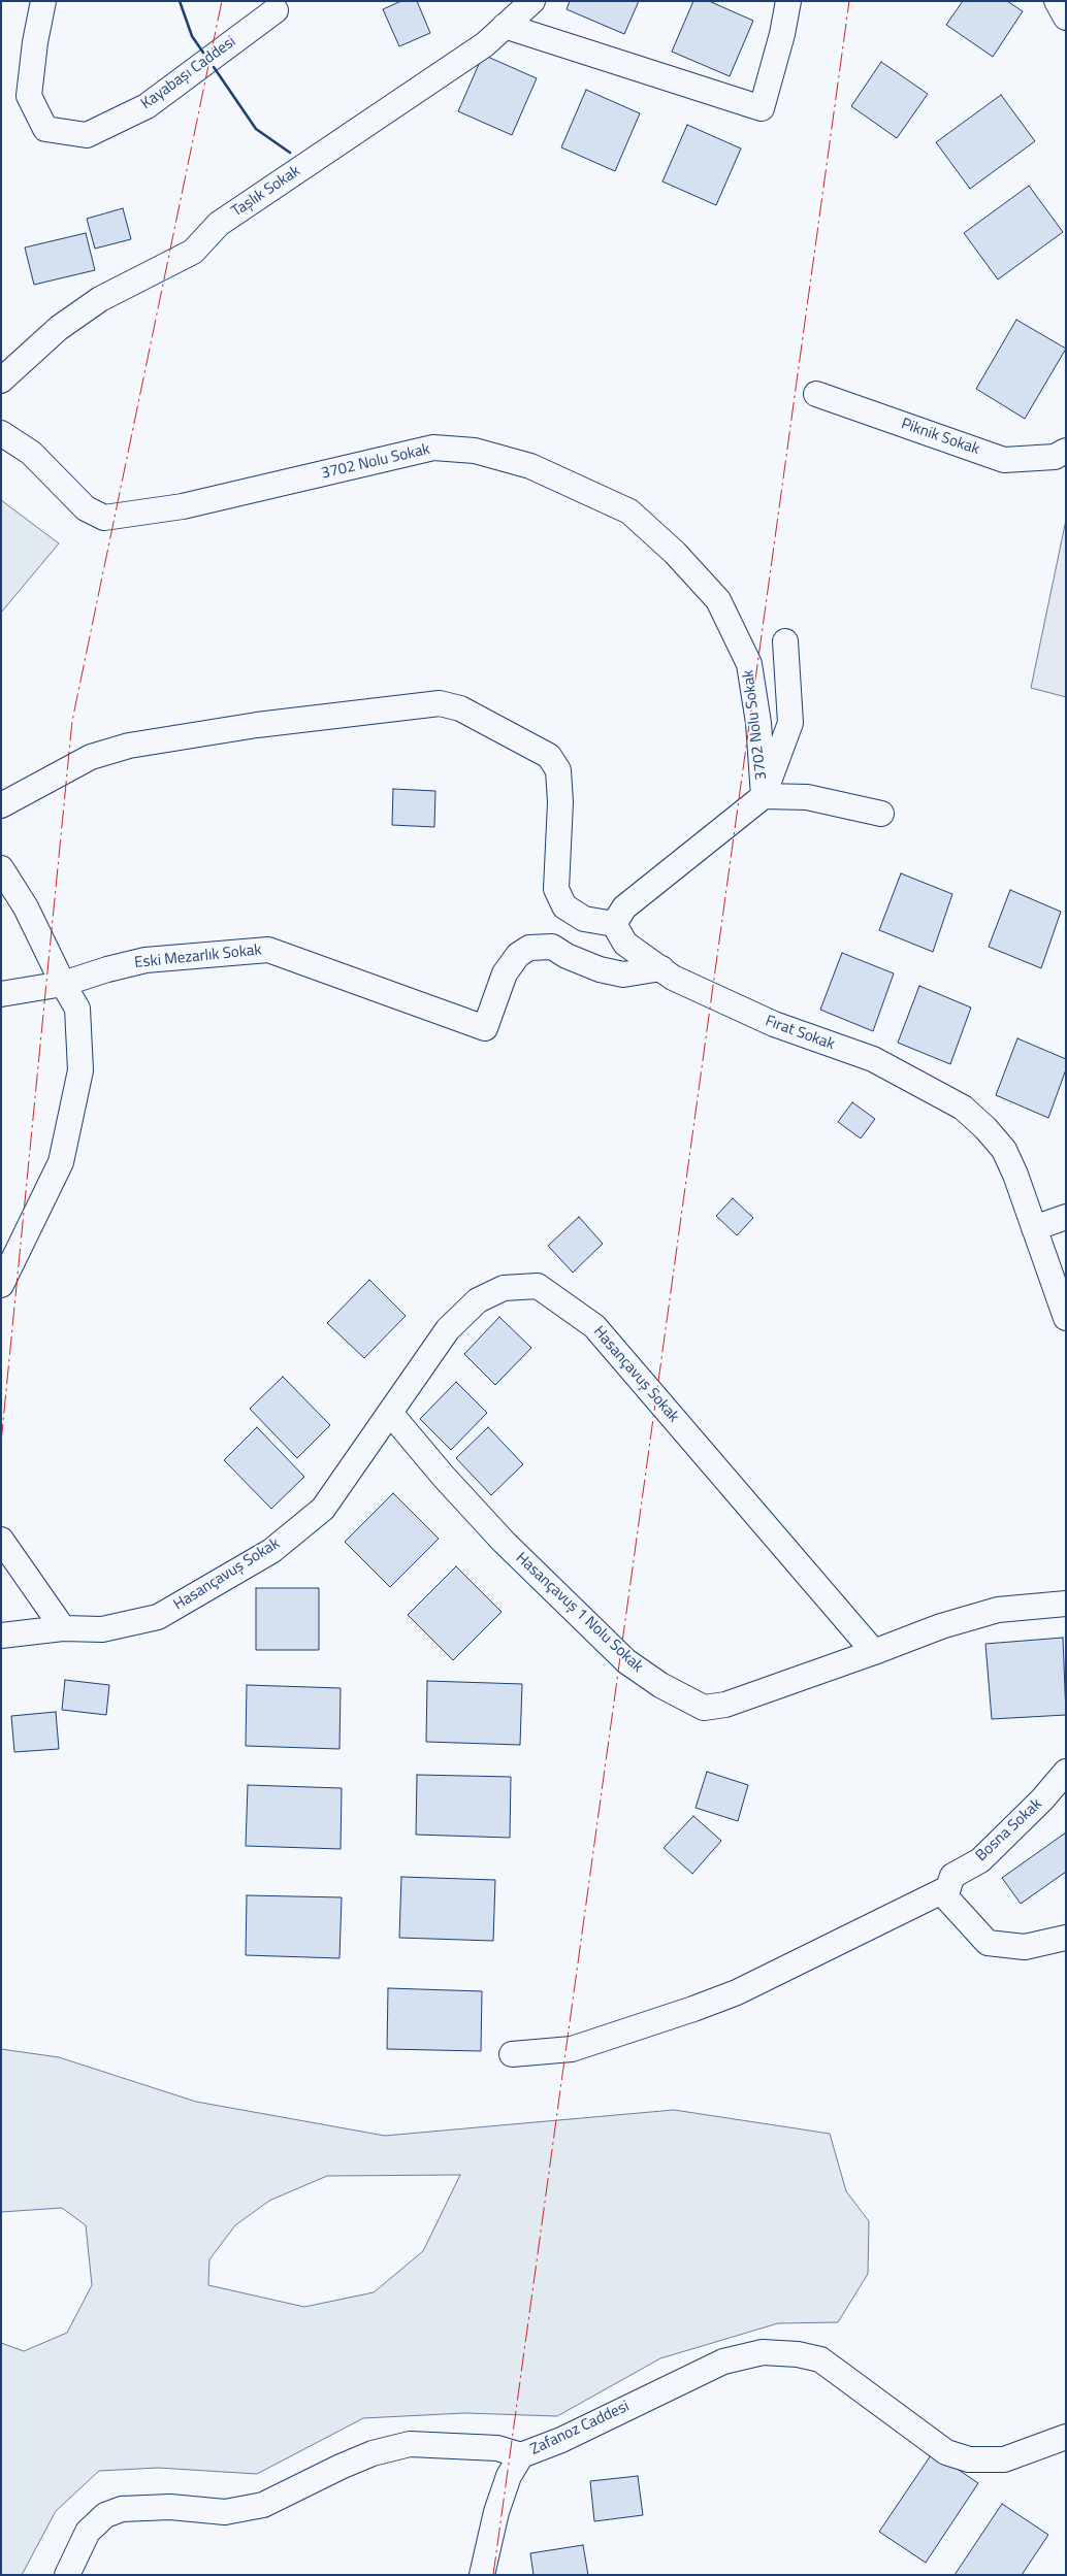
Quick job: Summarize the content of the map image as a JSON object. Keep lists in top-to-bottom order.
{
  "streets": {
    "street": [
      "Kayabaşı Caddesi",
      "Taşlık Sokak",
      "Piknik Sokak",
      "3702 Nolu Sokak",
      "Eski Mezarlık Sokak",
      "Fırat Sokak",
      "Hasançavuş Sokak",
      "Hasançavuş 1 Nolu Sokak",
      "Bosna Sokak",
      "Zafanoz Caddesi"
    ]
  },
  "crossings": [
    ["Eski Mezarlık Sokak", "Fırat Sokak"],
    ["Hasançavuş Sokak", "Hasançavuş 1 Nolu Sokak"]
  ]
}
